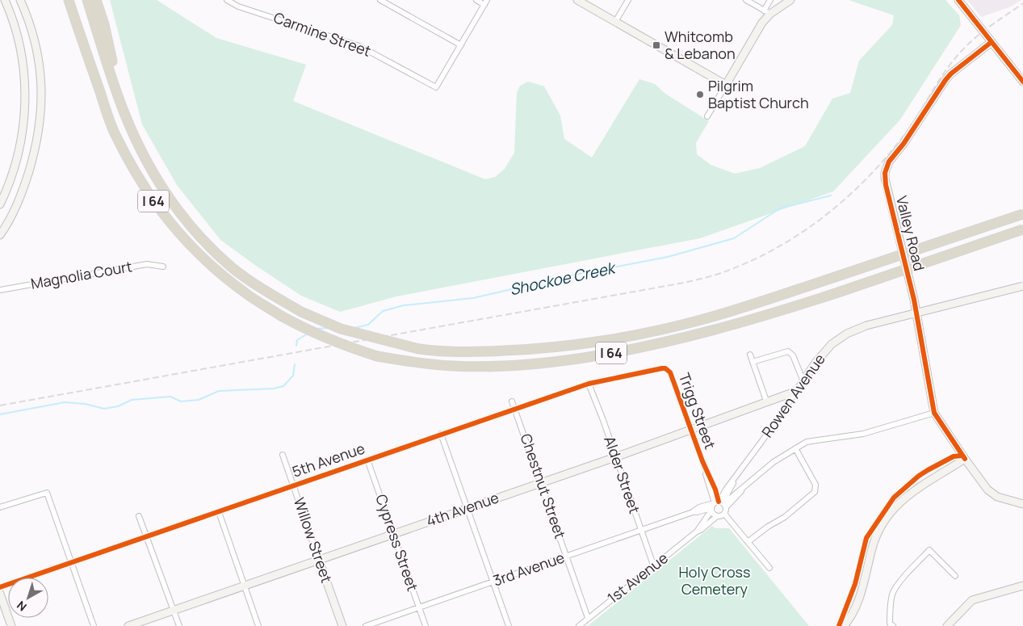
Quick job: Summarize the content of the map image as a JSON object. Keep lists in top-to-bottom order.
{
  "streets": {
    "highway": ["I 64"],
    "main road": [
      "Valley Road",
      "Rowen Avenue",
      "4th Avenue",
      "Willow Street"
    ],
    "street": [
      "Carmine Street",
      "Magnolia Court",
      "Trigg Street",
      "5th Avenue",
      "Alder Street",
      "Chestnut Street",
      "Cypress Street",
      "3rd Avenue",
      "1st Avenue"
    ]
  },
  "crossings": [
    ["Rowen Avenue", "Trigg Street"],
    ["Rowen Avenue", "4th Avenue"],
    ["Rowen Avenue", "3rd Avenue"],
    ["Rowen Avenue", "1st Avenue"],
    ["Trigg Street", "5th Avenue"],
    ["Trigg Street", "4th Avenue"],
    ["Trigg Street", "3rd Avenue"],
    ["Trigg Street", "1st Avenue"],
    ["5th Avenue", "Alder Street"],
    ["5th Avenue", "Chestnut Street"],
    ["5th Avenue", "Willow Street"],
    ["5th Avenue", "Cypress Street"],
    ["Alder Street", "4th Avenue"],
    ["Alder Street", "3rd Avenue"],
    ["Alder Street", "1st Avenue"],
    ["Chestnut Street", "4th Avenue"],
    ["Chestnut Street", "3rd Avenue"],
    ["Chestnut Street", "1st Avenue"],
    ["4th Avenue", "Willow Street"],
    ["4th Avenue", "Cypress Street"],
    ["Cypress Street", "3rd Avenue"],
    ["3rd Avenue", "1st Avenue"]
  ],
  "water": ["Shockoe Creek"],
  "parks": ["Holy Cross Cemetery"],
  "places": {
    "transit": ["Whitcomb & Lebanon"],
    "other": ["Pilgrim Baptist Church"]
  },
  "north": "bottom left"
}
